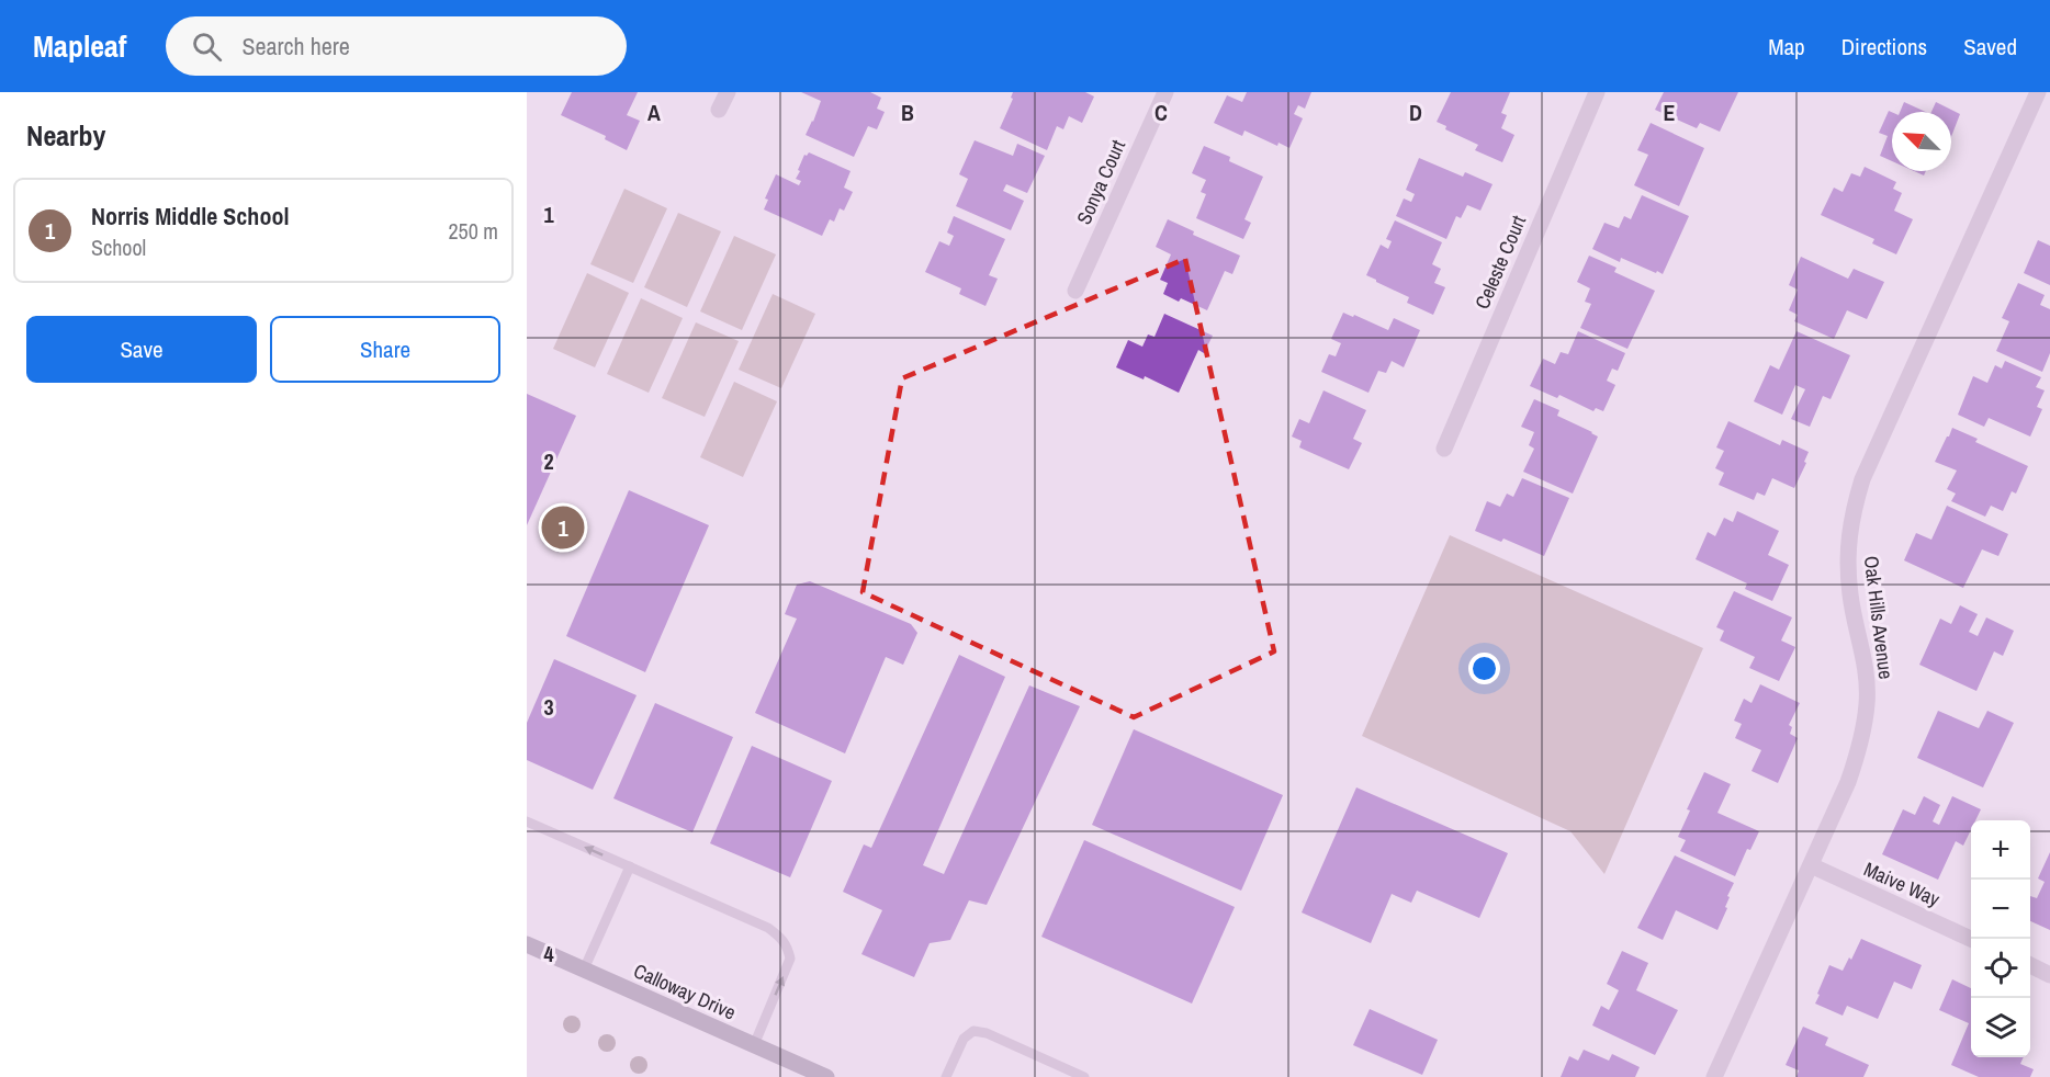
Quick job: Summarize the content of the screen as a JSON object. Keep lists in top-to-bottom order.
{
  "streets": {
    "main road": ["Calloway Drive"],
    "street": [
      "Sonya Court",
      "Celeste Court",
      "Oak Hills Avenue",
      "Maive Way"
    ]
  },
  "crossings": [
    ["Oak Hills Avenue", "Maive Way"]
  ],
  "north": "top left",
  "page": {
    "header": "Mapleaf",
    "search": "Search here",
    "nav": ["Map", "Directions", "Saved"],
    "heading": "Nearby",
    "list": [
      {
        "mark": "1",
        "name": "Norris Middle School",
        "note": "School",
        "value": "250 m"
      }
    ],
    "buttons": ["Save", "Share"],
    "pins": "1",
    "map_buttons": ["+", "−"]
  },
  "grid": {
    "columns": [
      "A",
      "B",
      "C",
      "D",
      "E"
    ],
    "rows": [
      "1",
      "2",
      "3",
      "4"
    ]
  }
}
